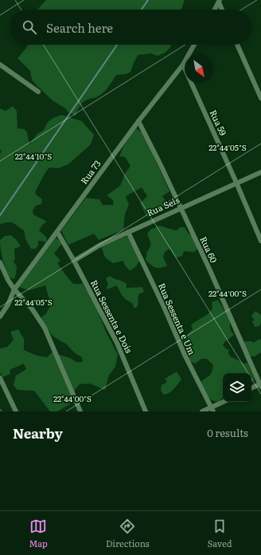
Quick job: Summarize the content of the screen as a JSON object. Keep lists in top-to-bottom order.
{
  "streets": {
    "street": [
      "Rua 59",
      "Rua 73",
      "Rua Seis",
      "Rua 60",
      "Rua Sessenta e Dois",
      "Rua Sessenta e Um"
    ]
  },
  "crossings": [
    ["Rua 59", "Rua 73"],
    ["Rua 59", "Rua Seis"],
    ["Rua 73", "Rua 60"],
    ["Rua 73", "Rua Sessenta e Dois"],
    ["Rua Seis", "Rua 60"],
    ["Rua Seis", "Rua Sessenta e Dois"],
    ["Rua Seis", "Rua Sessenta e Um"]
  ],
  "north": "bottom right",
  "page": {
    "search": "Search here",
    "heading": ["Nearby", "0 results"],
    "nav": ["Map", "Directions", "Saved"]
  },
  "coordinates": ["22°44'05\"S", "22°44'10\"S", "22°44'00\"S"]
}
